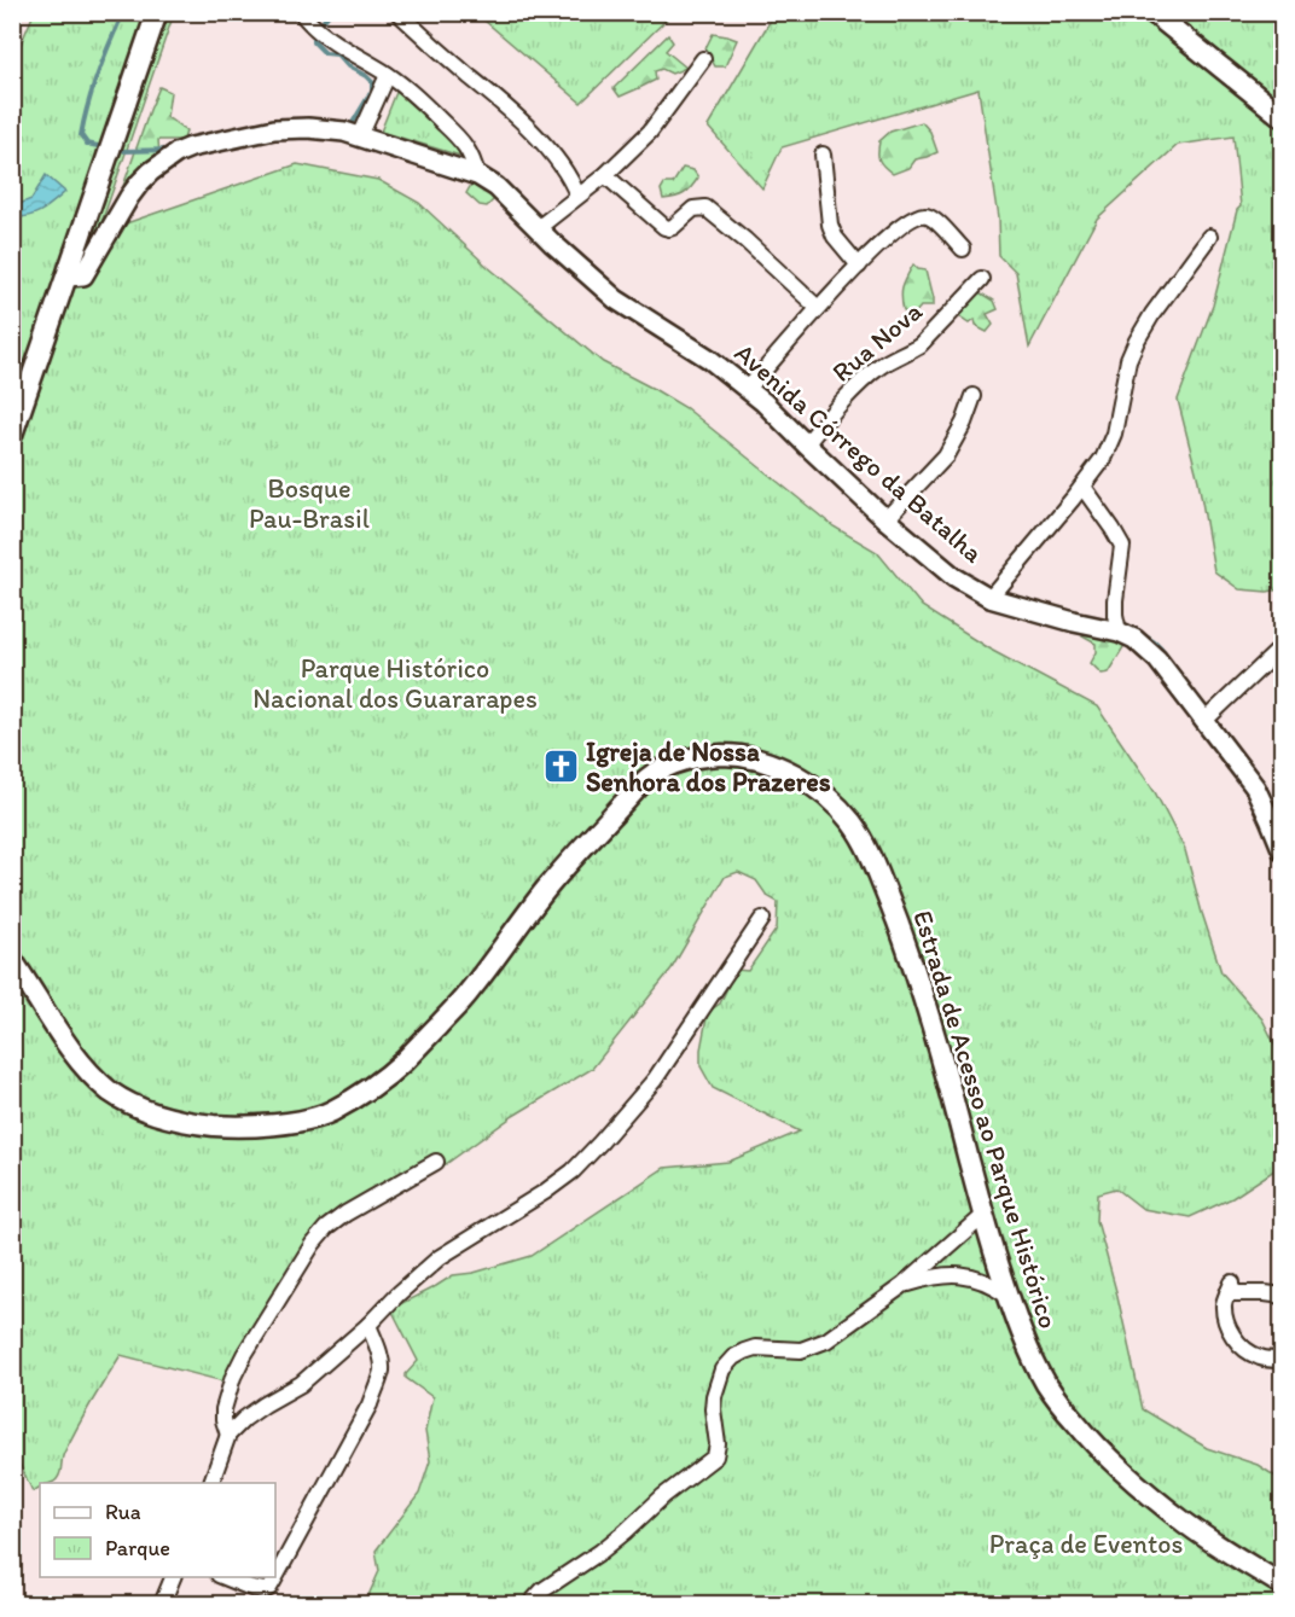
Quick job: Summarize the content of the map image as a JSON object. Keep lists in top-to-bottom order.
{
  "streets": {
    "main road": ["Estrada de Acesso ao Parque Histórico"],
    "street": ["Rua Nova", "Avenida Córrego da Batalha"]
  },
  "crossings": [
    ["Rua Nova", "Avenida Córrego da Batalha"]
  ],
  "parks": ["Bosque Pau-Brasil", "Parque Histórico Nacional dos Guararapes", "Praça de Eventos"],
  "places": {
    "church": ["Igreja de Nossa Senhora dos Prazeres"]
  },
  "legend": ["Rua", "Parque"]
}
